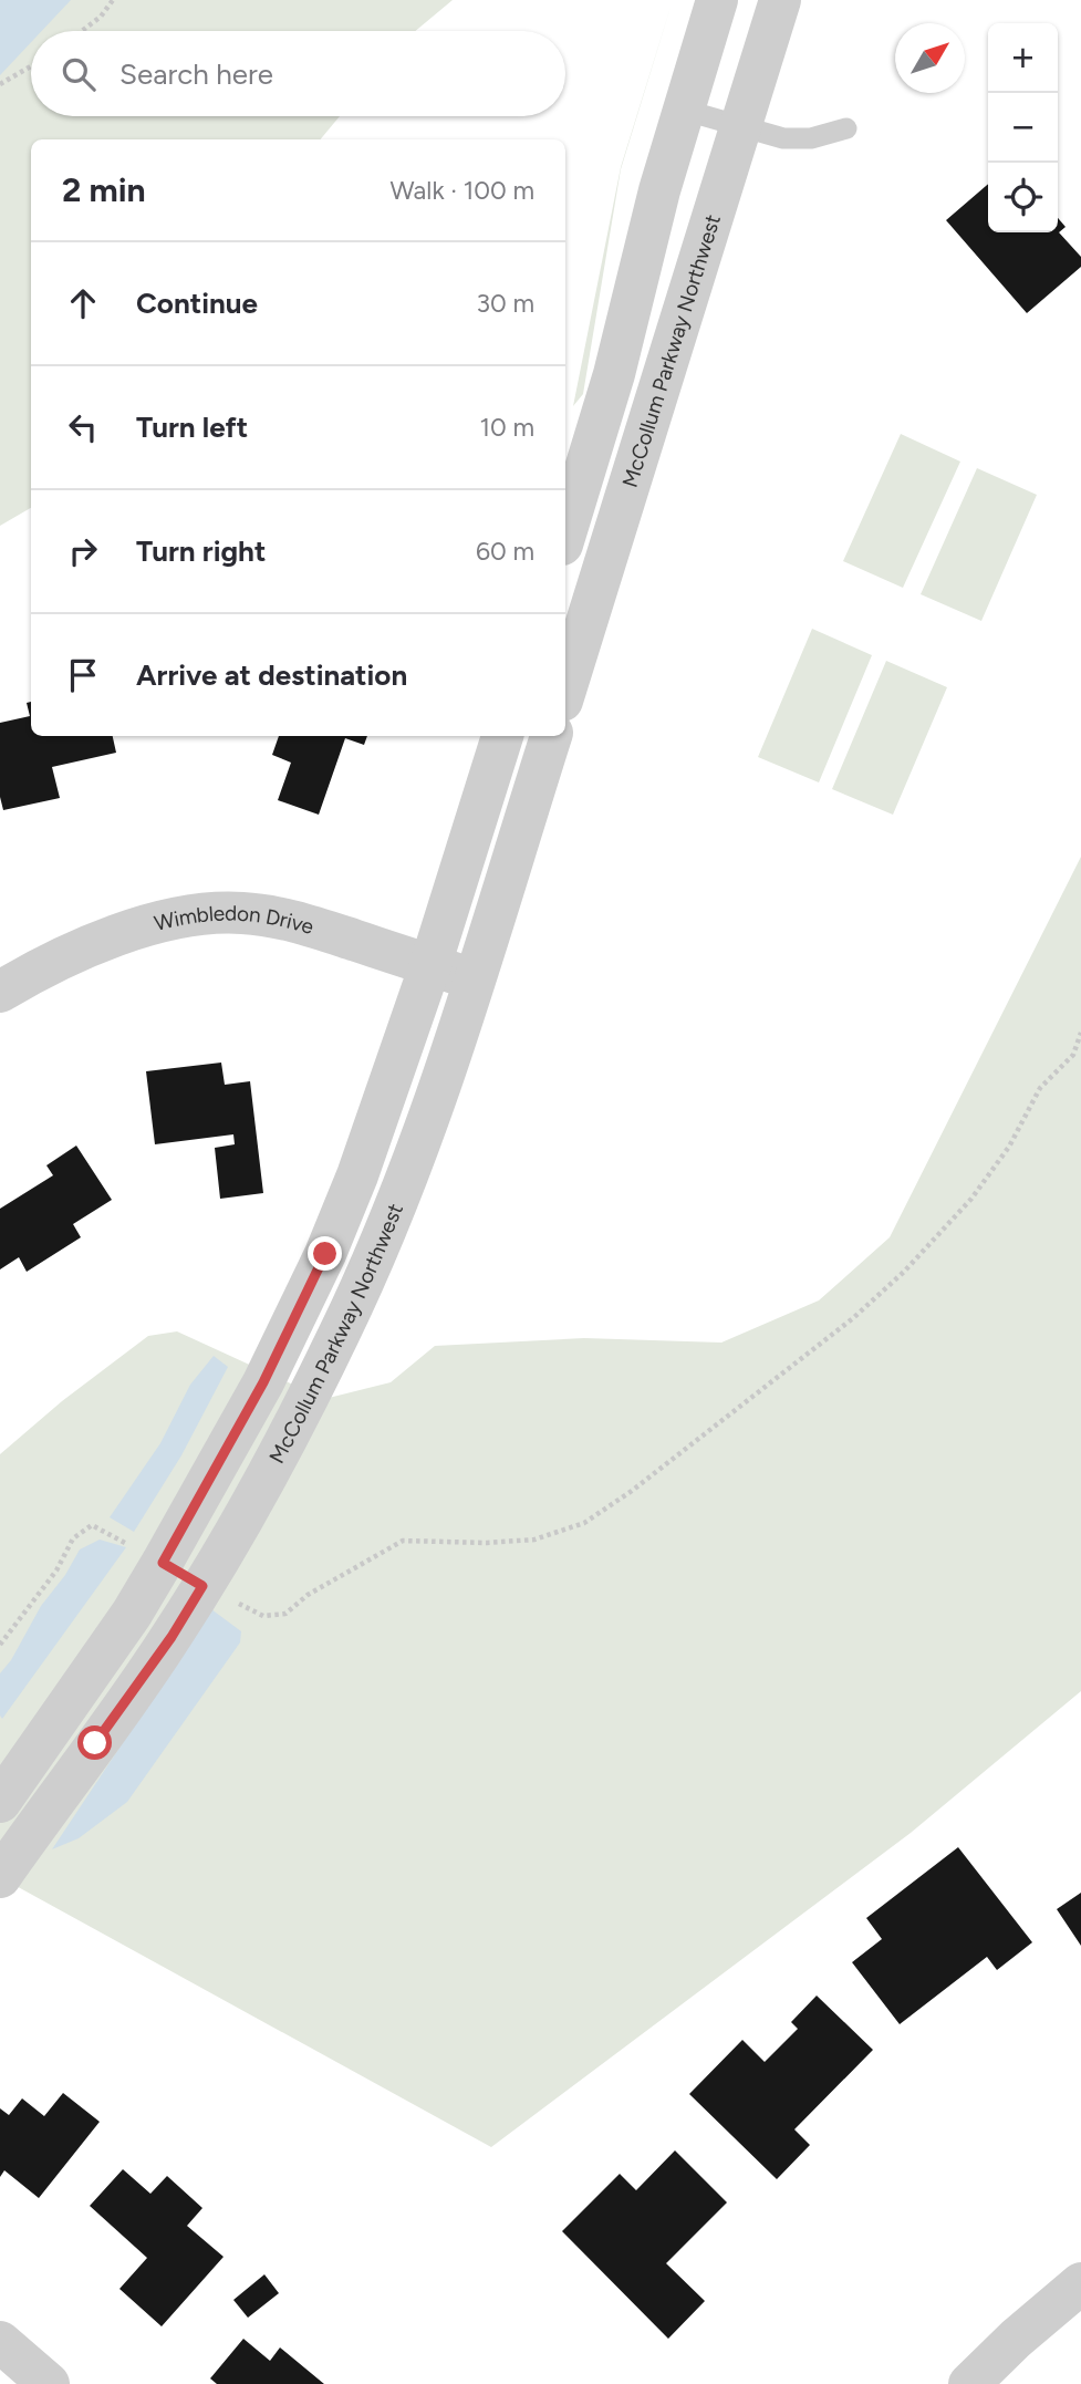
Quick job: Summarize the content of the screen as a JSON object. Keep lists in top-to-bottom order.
{
  "streets": {
    "street": ["McCollum Parkway Northwest", "Wimbledon Drive"]
  },
  "crossings": [
    ["McCollum Parkway Northwest", "Wimbledon Drive"]
  ],
  "north": "top right",
  "page": {
    "map_buttons": ["+", "−"],
    "search": "Search here",
    "heading": ["2 min", "Walk · 100 m"],
    "list": [
      ["Continue", "30 m"],
      ["Turn left", "10 m"],
      ["Turn right", "60 m"],
      "Arrive at destination"
    ]
  }
}
